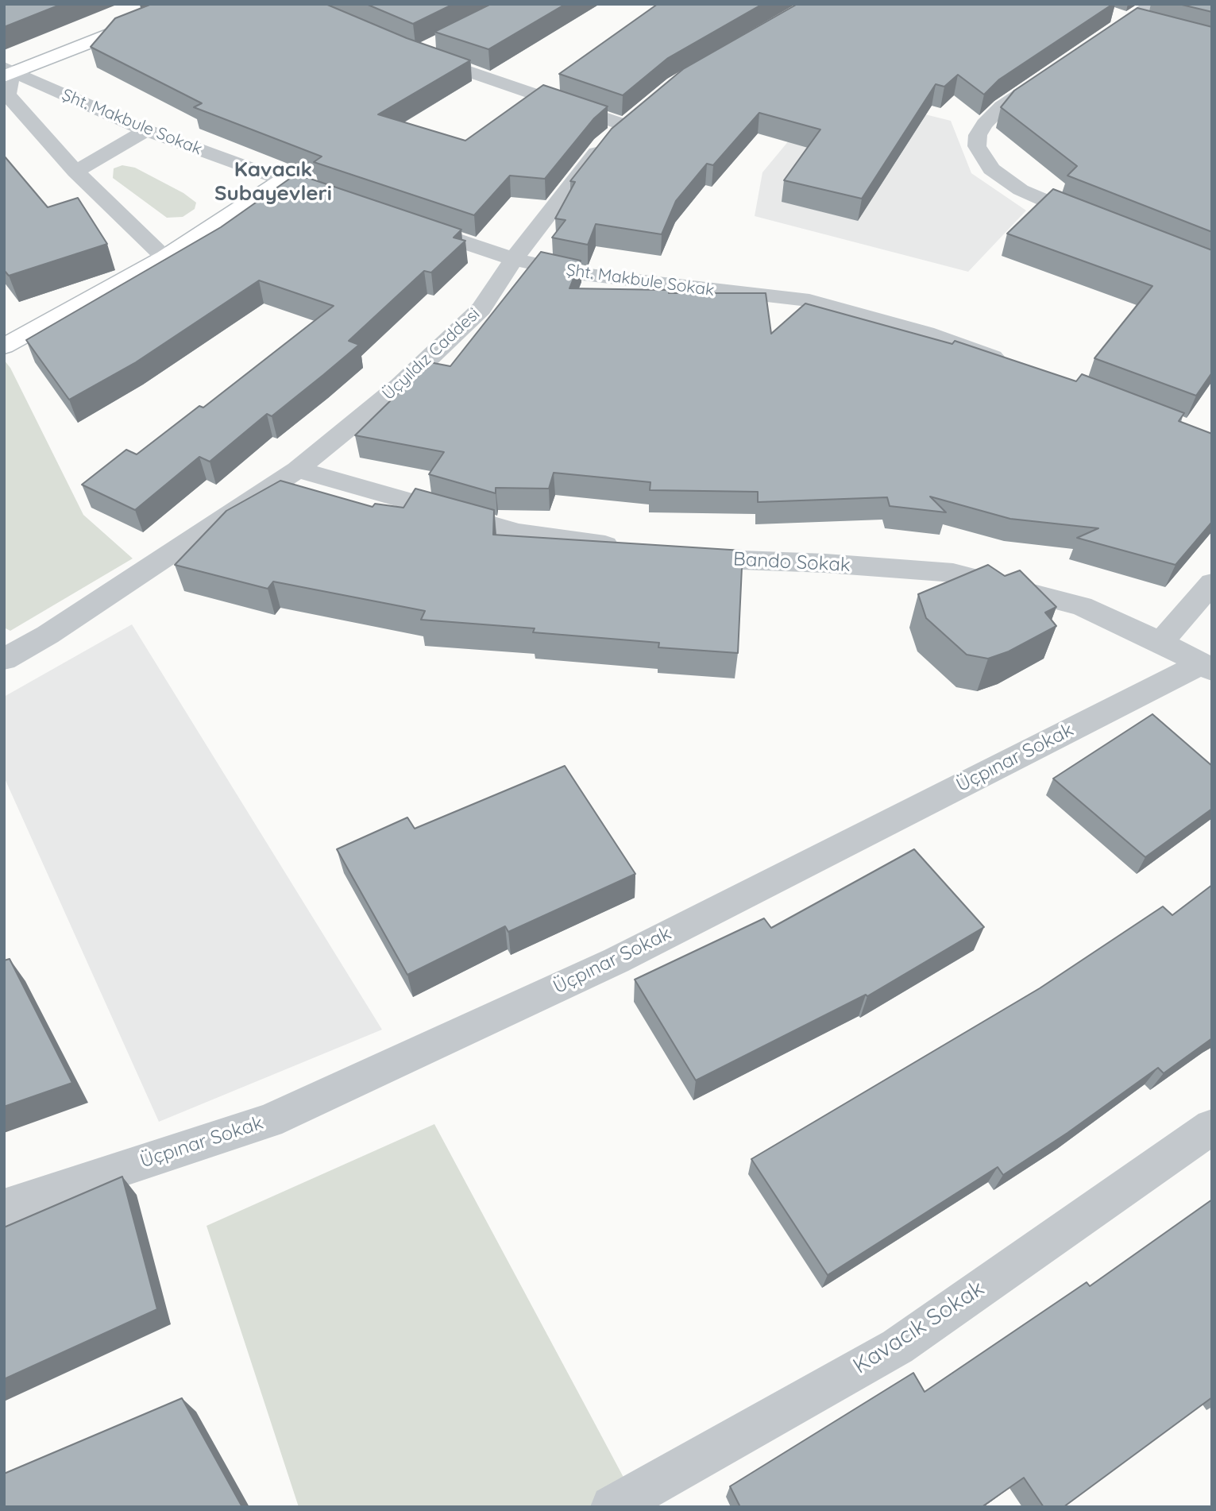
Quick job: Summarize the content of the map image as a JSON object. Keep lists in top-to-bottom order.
{
  "streets": {
    "street": [
      "Şht. Makbule Sokak",
      "Üçyıldız Caddesi",
      "Bando Sokak",
      "Üçpınar Sokak",
      "Kavacık Sokak"
    ]
  },
  "crossings": [
    ["Şht. Makbule Sokak", "Üçyıldız Caddesi"],
    ["Bando Sokak", "Üçpınar Sokak"]
  ],
  "districts": ["Kavacık Subayevleri"]
}
